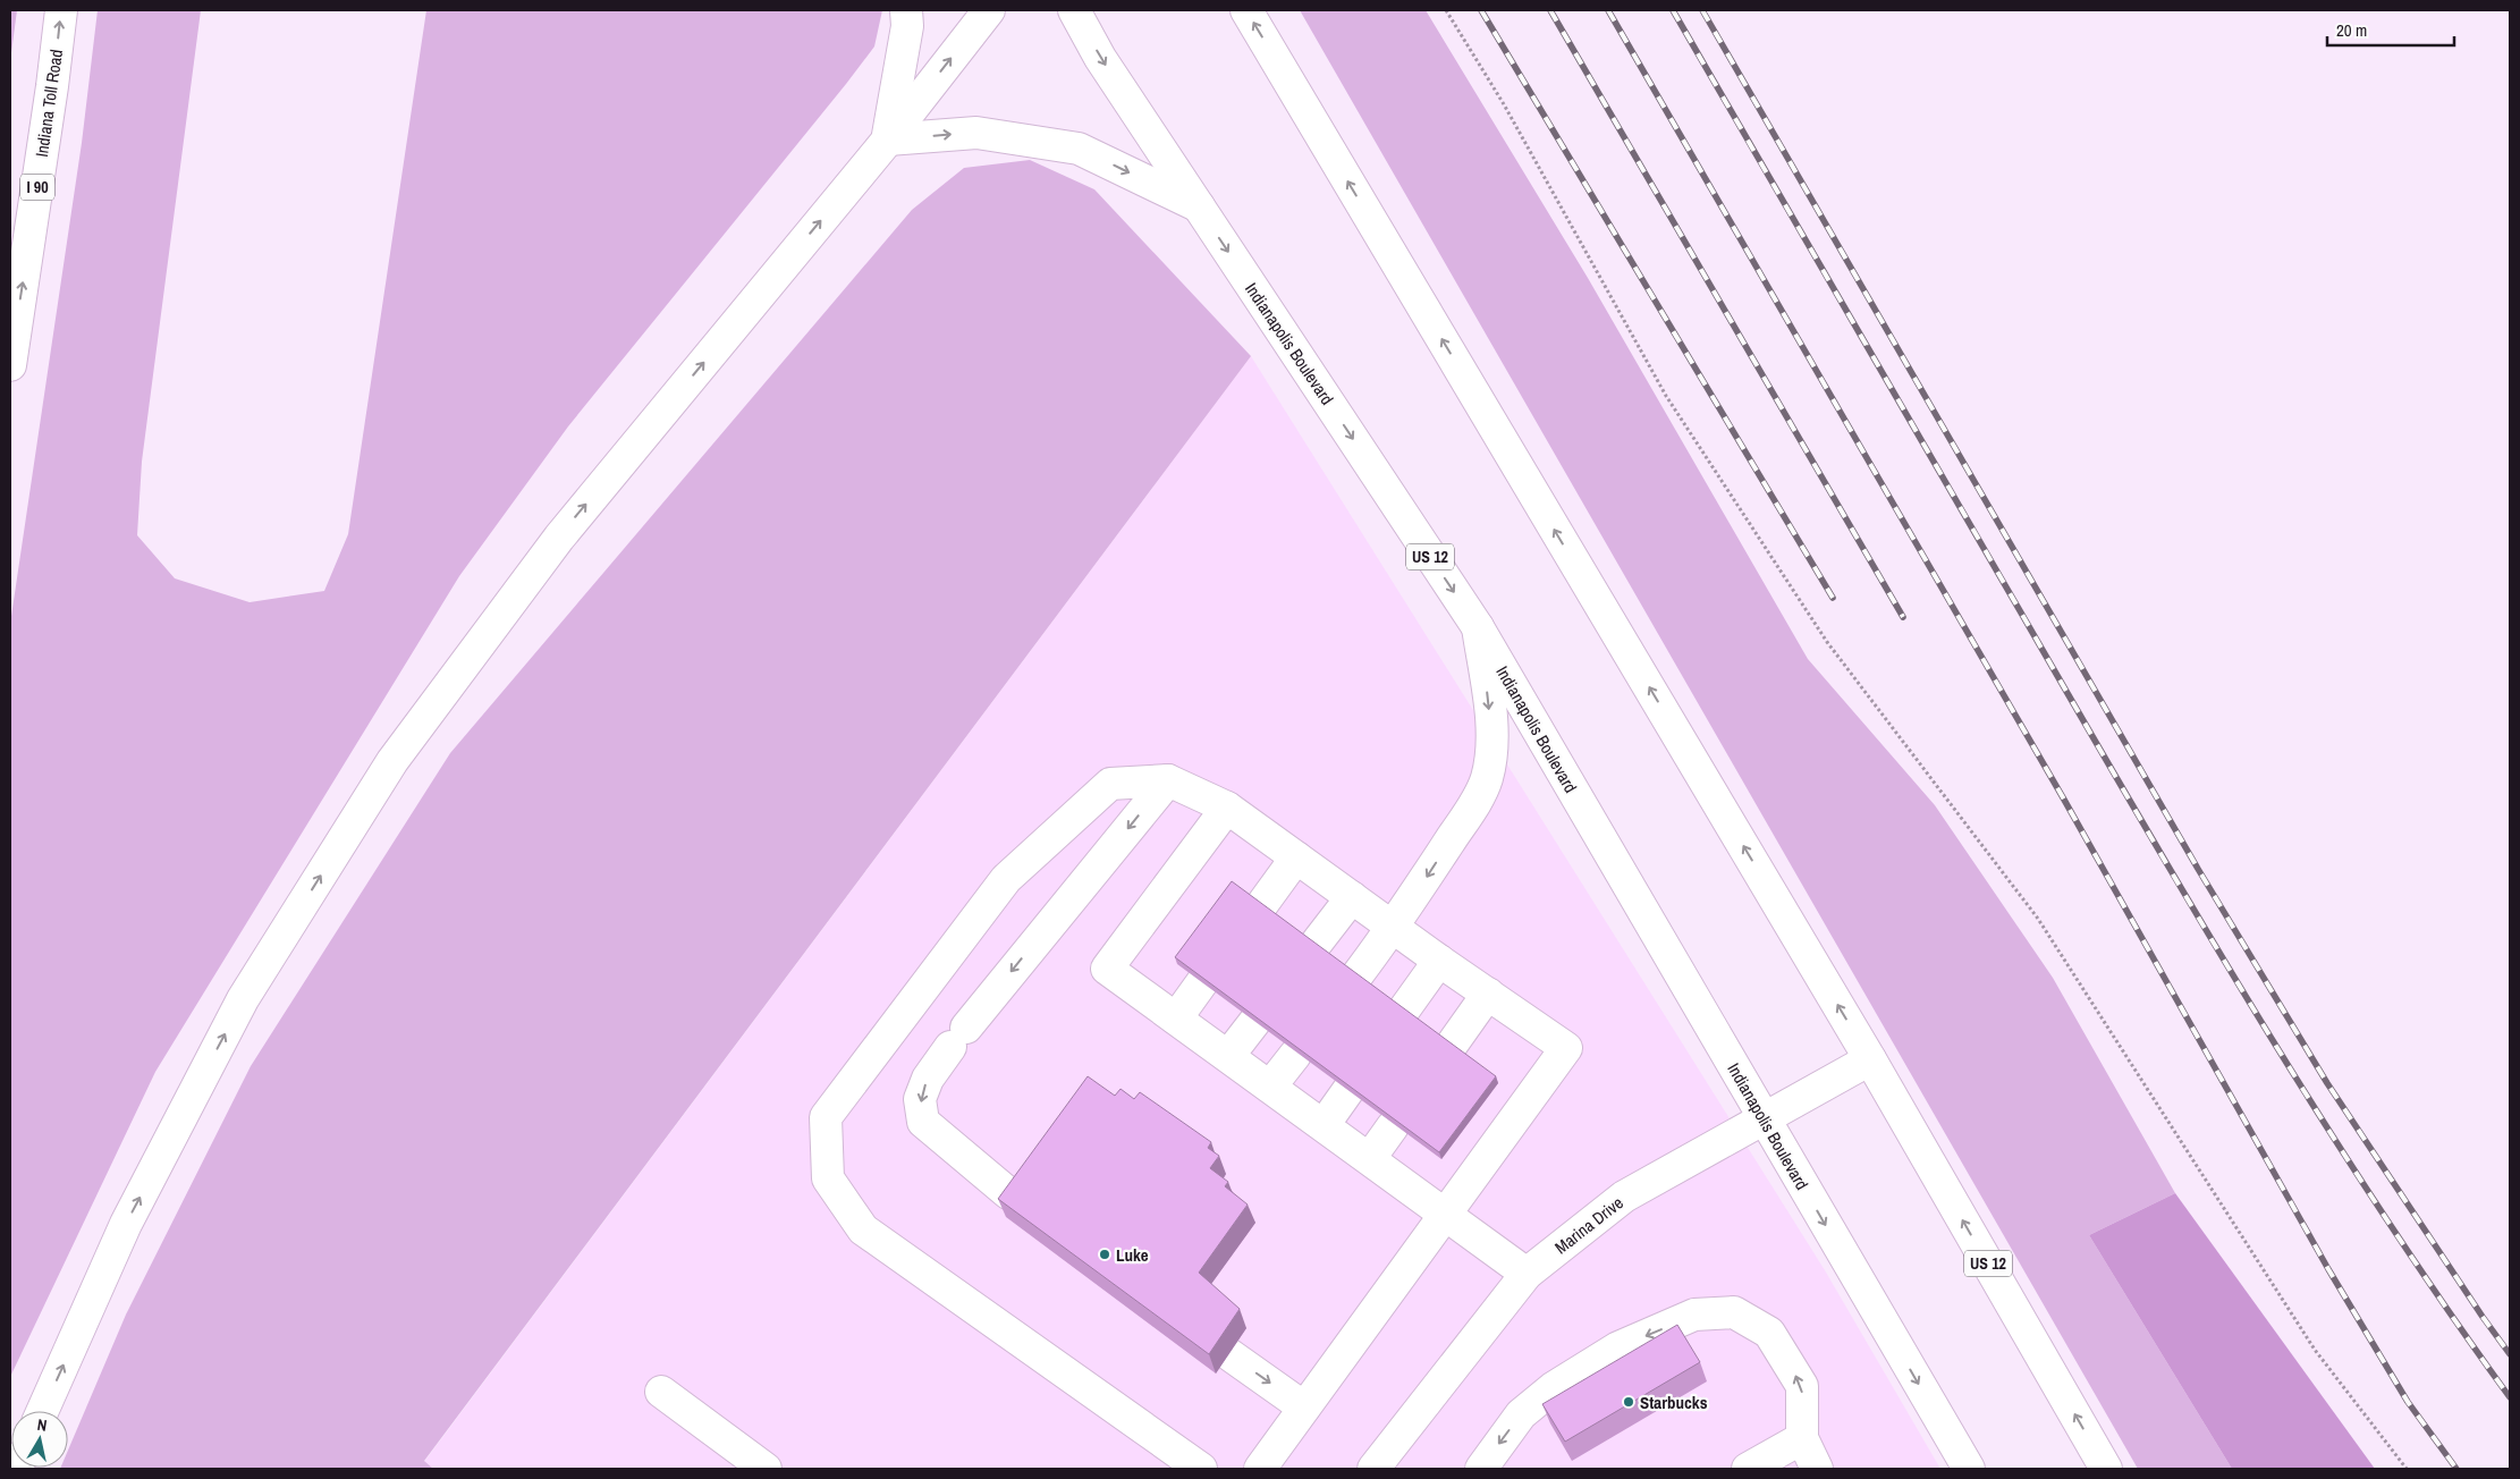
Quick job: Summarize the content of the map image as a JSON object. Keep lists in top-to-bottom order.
{
  "streets": {
    "main road": [
      "Indiana Toll Road",
      "I 90",
      "Indianapolis Boulevard",
      "US 12",
      "Marina Drive"
    ]
  },
  "crossings": [
    ["Indianapolis Boulevard", "Marina Drive"],
    ["US 12", "Marina Drive"]
  ],
  "one_way": ["Indiana Toll Road"],
  "places": ["Luke", "Starbucks"],
  "scale_bar": "20 m",
  "north": "top"
}
